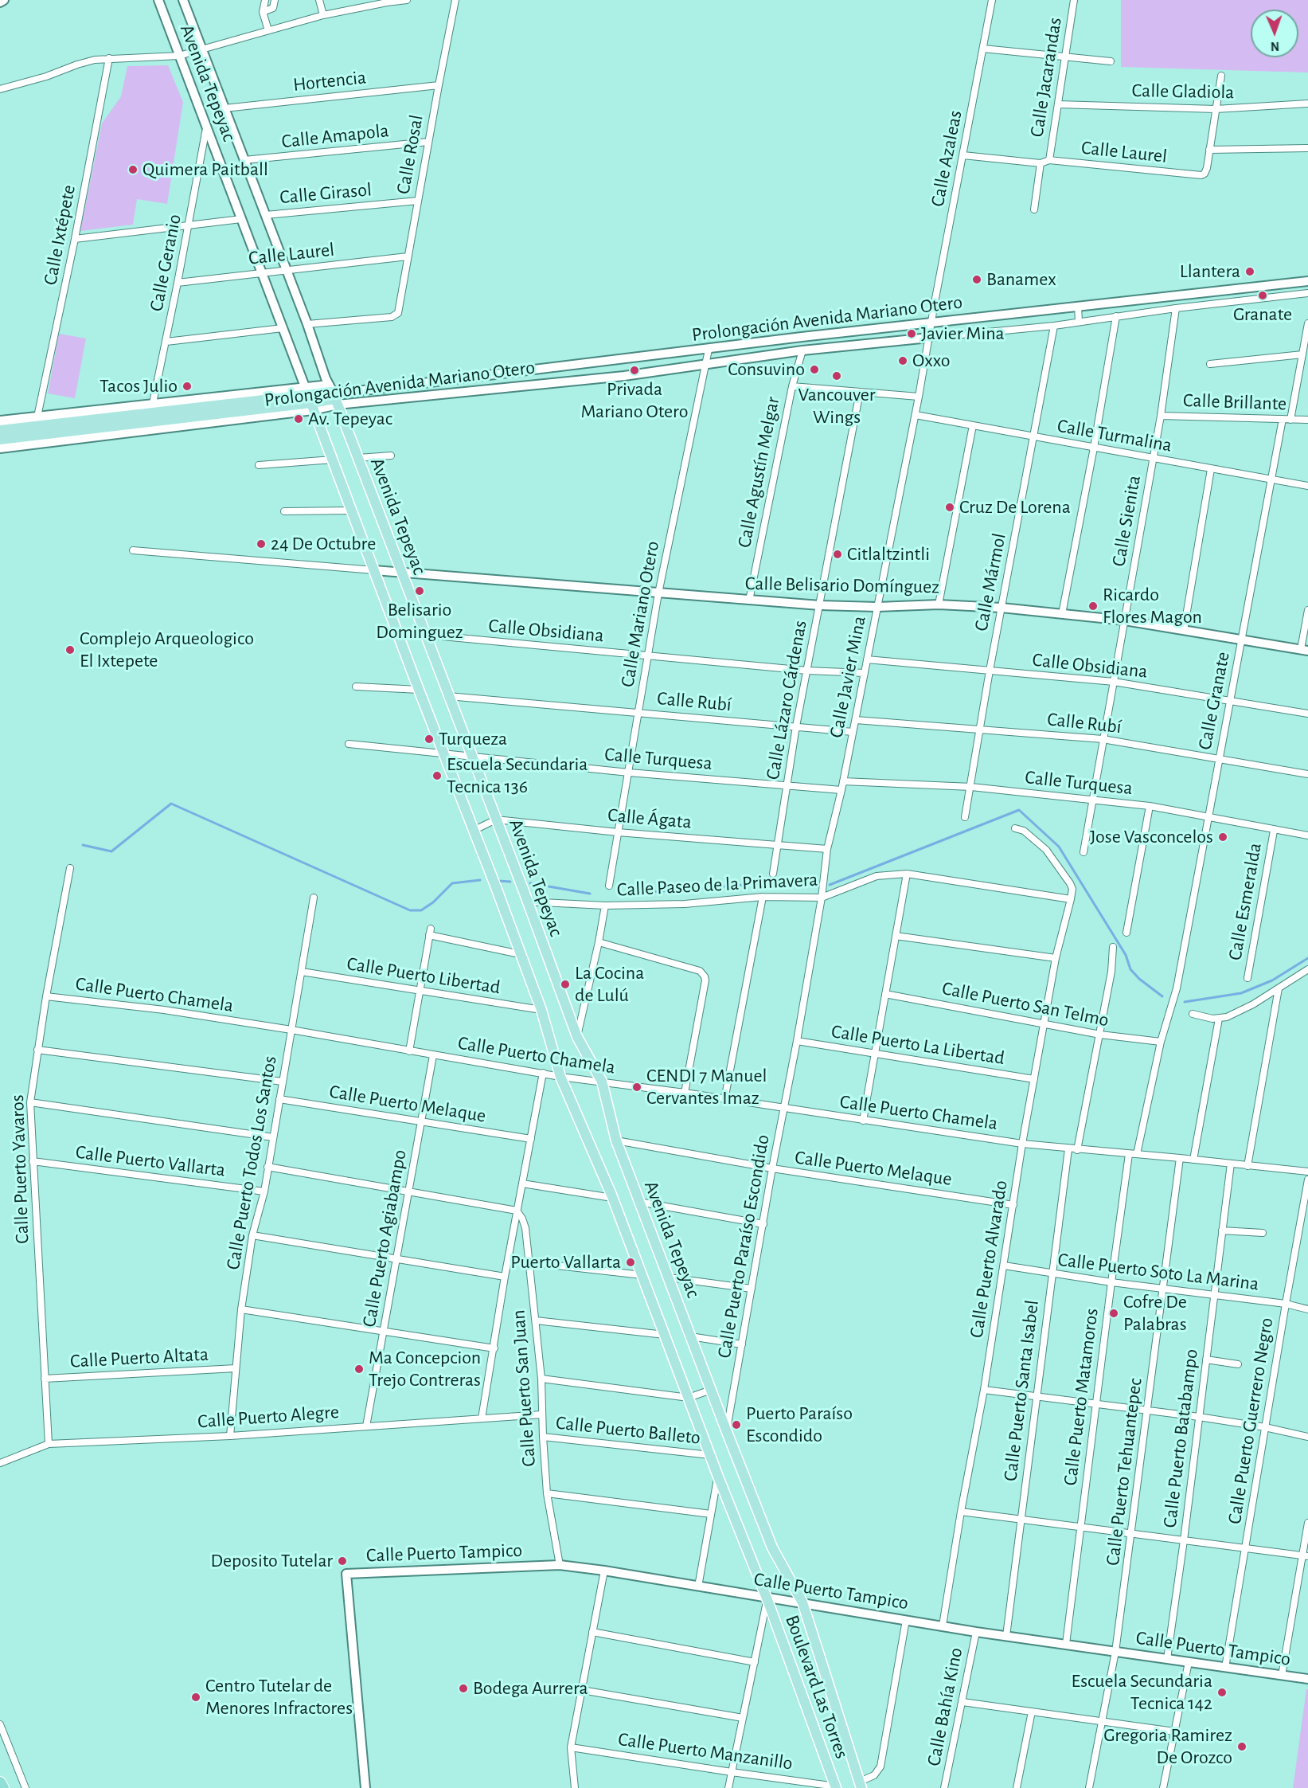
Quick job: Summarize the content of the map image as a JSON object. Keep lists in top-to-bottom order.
{
  "streets": {
    "main road": ["Avenida Tepeyac", "Prolongación Avenida Mariano Otero", "Boulevard Las Torres"],
    "street": [
      "Calle Jacarandas",
      "Hortencia",
      "Calle Gladiola",
      "Calle Amapola",
      "Calle Laurel",
      "Calle Rosal",
      "Calle Azaleas",
      "Calle Girasol",
      "Calle Ixtépete",
      "Calle Geranio",
      "Calle Brillante",
      "Calle Turmalina",
      "Calle Agustín Melgar",
      "Calle Sienita",
      "Calle Mármol",
      "Calle Belisario Domínguez",
      "Calle Mariano Otero",
      "Calle Obsidiana",
      "Calle Javier Mina",
      "Calle Lázaro Cárdenas",
      "Calle Granate",
      "Calle Rubí",
      "Calle Turquesa",
      "Calle Ágata",
      "Calle Paseo de la Primavera",
      "Calle Esmeralda",
      "Calle Puerto Libertad",
      "Calle Puerto Chamela",
      "Calle Puerto San Telmo",
      "Calle Puerto La Libertad",
      "Calle Puerto Melaque",
      "Calle Puerto Vallarta",
      "Calle Puerto Todos Los Santos",
      "Calle Puerto Yavaros",
      "Calle Puerto Agiabampo",
      "Calle Puerto Paraíso Escondido",
      "Calle Puerto Alvarado",
      "Calle Puerto Soto La Marina",
      "Calle Puerto Altata",
      "Calle Puerto San Juan",
      "Calle Puerto Santa Isabel",
      "Calle Puerto Matamoros",
      "Calle Puerto Alegre",
      "Calle Puerto Guerrero Negro",
      "Calle Puerto Balleto",
      "Calle Puerto Batabampo",
      "Calle Puerto Tehuantepec",
      "Calle Puerto Tampico",
      "Calle Bahía Kino",
      "Calle Puerto Manzanillo"
    ]
  },
  "crossings": [
    ["Calle Jacarandas", "Calle Gladiola"],
    ["Calle Jacarandas", "Calle Laurel"],
    ["Hortencia", "Avenida Tepeyac"],
    ["Hortencia", "Calle Rosal"],
    ["Avenida Tepeyac", "Calle Amapola"],
    ["Avenida Tepeyac", "Calle Laurel"],
    ["Avenida Tepeyac", "Calle Rosal"],
    ["Avenida Tepeyac", "Calle Girasol"],
    ["Avenida Tepeyac", "Calle Geranio"],
    ["Avenida Tepeyac", "Prolongación Avenida Mariano Otero"],
    ["Avenida Tepeyac", "Calle Belisario Domínguez"],
    ["Avenida Tepeyac", "Calle Obsidiana"],
    ["Avenida Tepeyac", "Calle Rubí"],
    ["Avenida Tepeyac", "Calle Turquesa"],
    ["Avenida Tepeyac", "Calle Ágata"],
    ["Avenida Tepeyac", "Calle Paseo de la Primavera"],
    ["Avenida Tepeyac", "Calle Puerto Libertad"],
    ["Avenida Tepeyac", "Calle Puerto Chamela"],
    ["Avenida Tepeyac", "Calle Puerto Melaque"],
    ["Avenida Tepeyac", "Calle Puerto Paraíso Escondido"],
    ["Avenida Tepeyac", "Calle Puerto Balleto"],
    ["Avenida Tepeyac", "Calle Puerto Tampico"],
    ["Avenida Tepeyac", "Boulevard Las Torres"],
    ["Calle Amapola", "Calle Rosal"],
    ["Calle Laurel", "Calle Rosal"],
    ["Calle Laurel", "Calle Azaleas"],
    ["Calle Laurel", "Calle Geranio"],
    ["Calle Rosal", "Calle Girasol"],
    ["Calle Azaleas", "Prolongación Avenida Mariano Otero"],
    ["Calle Azaleas", "Calle Javier Mina"],
    ["Calle Ixtépete", "Prolongación Avenida Mariano Otero"],
    ["Calle Geranio", "Prolongación Avenida Mariano Otero"],
    ["Prolongación Avenida Mariano Otero", "Calle Agustín Melgar"],
    ["Prolongación Avenida Mariano Otero", "Calle Mariano Otero"],
    ["Prolongación Avenida Mariano Otero", "Calle Javier Mina"],
    ["Calle Brillante", "Calle Sienita"],
    ["Calle Brillante", "Calle Granate"],
    ["Calle Turmalina", "Calle Sienita"],
    ["Calle Turmalina", "Calle Mármol"],
    ["Calle Turmalina", "Calle Javier Mina"],
    ["Calle Turmalina", "Calle Granate"],
    ["Calle Agustín Melgar", "Calle Belisario Domínguez"],
    ["Calle Sienita", "Calle Belisario Domínguez"],
    ["Calle Sienita", "Calle Obsidiana"],
    ["Calle Sienita", "Calle Rubí"],
    ["Calle Sienita", "Calle Turquesa"],
    ["Calle Mármol", "Calle Belisario Domínguez"],
    ["Calle Mármol", "Calle Obsidiana"],
    ["Calle Mármol", "Calle Rubí"],
    ["Calle Mármol", "Calle Turquesa"],
    ["Calle Belisario Domínguez", "Calle Mariano Otero"],
    ["Calle Belisario Domínguez", "Calle Javier Mina"],
    ["Calle Belisario Domínguez", "Calle Lázaro Cárdenas"],
    ["Calle Belisario Domínguez", "Calle Granate"],
    ["Calle Mariano Otero", "Calle Obsidiana"],
    ["Calle Mariano Otero", "Calle Rubí"],
    ["Calle Mariano Otero", "Calle Turquesa"],
    ["Calle Mariano Otero", "Calle Ágata"],
    ["Calle Obsidiana", "Calle Javier Mina"],
    ["Calle Obsidiana", "Calle Lázaro Cárdenas"],
    ["Calle Obsidiana", "Calle Granate"],
    ["Calle Javier Mina", "Calle Rubí"],
    ["Calle Javier Mina", "Calle Turquesa"],
    ["Calle Javier Mina", "Calle Ágata"],
    ["Calle Javier Mina", "Calle Paseo de la Primavera"],
    ["Calle Javier Mina", "Calle Puerto Paraíso Escondido"],
    ["Calle Lázaro Cárdenas", "Calle Rubí"],
    ["Calle Lázaro Cárdenas", "Calle Turquesa"],
    ["Calle Lázaro Cárdenas", "Calle Ágata"],
    ["Calle Granate", "Calle Rubí"],
    ["Calle Granate", "Calle Turquesa"],
    ["Calle Granate", "Calle Puerto San Telmo"],
    ["Calle Turquesa", "Calle Esmeralda"],
    ["Calle Paseo de la Primavera", "Calle Puerto Paraíso Escondido"],
    ["Calle Paseo de la Primavera", "Calle Puerto Alvarado"],
    ["Calle Puerto Libertad", "Calle Puerto Todos Los Santos"],
    ["Calle Puerto Chamela", "Calle Puerto Todos Los Santos"],
    ["Calle Puerto Chamela", "Calle Puerto Yavaros"],
    ["Calle Puerto Chamela", "Calle Puerto Agiabampo"],
    ["Calle Puerto Chamela", "Calle Puerto Paraíso Escondido"],
    ["Calle Puerto Chamela", "Calle Puerto Alvarado"],
    ["Calle Puerto Chamela", "Calle Puerto San Juan"],
    ["Calle Puerto Chamela", "Calle Puerto Santa Isabel"],
    ["Calle Puerto Chamela", "Calle Puerto Matamoros"],
    ["Calle Puerto Chamela", "Calle Puerto Batabampo"],
    ["Calle Puerto Chamela", "Calle Puerto Tehuantepec"],
    ["Calle Puerto San Telmo", "Calle Puerto Alvarado"],
    ["Calle Puerto La Libertad", "Calle Puerto Paraíso Escondido"],
    ["Calle Puerto La Libertad", "Calle Puerto Alvarado"],
    ["Calle Puerto Melaque", "Calle Puerto Todos Los Santos"],
    ["Calle Puerto Melaque", "Calle Puerto Agiabampo"],
    ["Calle Puerto Melaque", "Calle Puerto Paraíso Escondido"],
    ["Calle Puerto Melaque", "Calle Puerto Alvarado"],
    ["Calle Puerto Melaque", "Calle Puerto San Juan"],
    ["Calle Puerto Vallarta", "Calle Puerto Todos Los Santos"],
    ["Calle Puerto Vallarta", "Calle Puerto Yavaros"],
    ["Calle Puerto Todos Los Santos", "Calle Puerto Altata"],
    ["Calle Puerto Todos Los Santos", "Calle Puerto Alegre"],
    ["Calle Puerto Yavaros", "Calle Puerto Altata"],
    ["Calle Puerto Yavaros", "Calle Puerto Alegre"],
    ["Calle Puerto Agiabampo", "Calle Puerto Alegre"],
    ["Calle Puerto Alvarado", "Calle Puerto Soto La Marina"],
    ["Calle Puerto Alvarado", "Calle Puerto Tampico"],
    ["Calle Puerto Soto La Marina", "Calle Puerto Santa Isabel"],
    ["Calle Puerto Soto La Marina", "Calle Puerto Matamoros"],
    ["Calle Puerto Soto La Marina", "Calle Puerto Guerrero Negro"],
    ["Calle Puerto Soto La Marina", "Calle Puerto Batabampo"],
    ["Calle Puerto Soto La Marina", "Calle Puerto Tehuantepec"],
    ["Calle Puerto San Juan", "Calle Puerto Alegre"],
    ["Calle Puerto San Juan", "Calle Puerto Balleto"],
    ["Calle Puerto San Juan", "Calle Puerto Tampico"],
    ["Calle Puerto Santa Isabel", "Calle Puerto Tampico"],
    ["Calle Puerto Matamoros", "Calle Puerto Tampico"],
    ["Calle Puerto Guerrero Negro", "Calle Puerto Tampico"],
    ["Calle Puerto Batabampo", "Calle Puerto Tampico"],
    ["Calle Puerto Tehuantepec", "Calle Puerto Tampico"],
    ["Calle Puerto Tampico", "Boulevard Las Torres"],
    ["Calle Puerto Tampico", "Calle Bahía Kino"],
    ["Boulevard Las Torres", "Calle Puerto Manzanillo"]
  ],
  "places": [
    "Quimera Paitball",
    "Llantera",
    "Banamex",
    "Granate",
    "Javier Mina",
    "Oxxo",
    "Consuvino",
    "Privada Mariano Otero",
    "Vancouver Wings",
    "Tacos Julio",
    "Av. Tepeyac",
    "Cruz De Lorena",
    "24 De Octubre",
    "Citlaltzintli",
    "Belisario Dominguez",
    "Ricardo Flores Magon",
    "Complejo Arqueologico El Ixtepete",
    "Turqueza",
    "Escuela Secundaria Tecnica 136",
    "Jose Vasconcelos",
    "La Cocina de Lulú",
    "CENDI 7 Manuel Cervantes Imaz",
    "Puerto Vallarta",
    "Cofre De Palabras",
    "Ma Concepcion Trejo Contreras",
    "Puerto Paraíso Escondido",
    "Deposito Tutelar",
    "Bodega Aurrera",
    "Escuela Secundaria Tecnica 142",
    "Centro Tutelar de Menores Infractores",
    "Gregoria Ramirez De Orozco"
  ],
  "north": "bottom"
}
